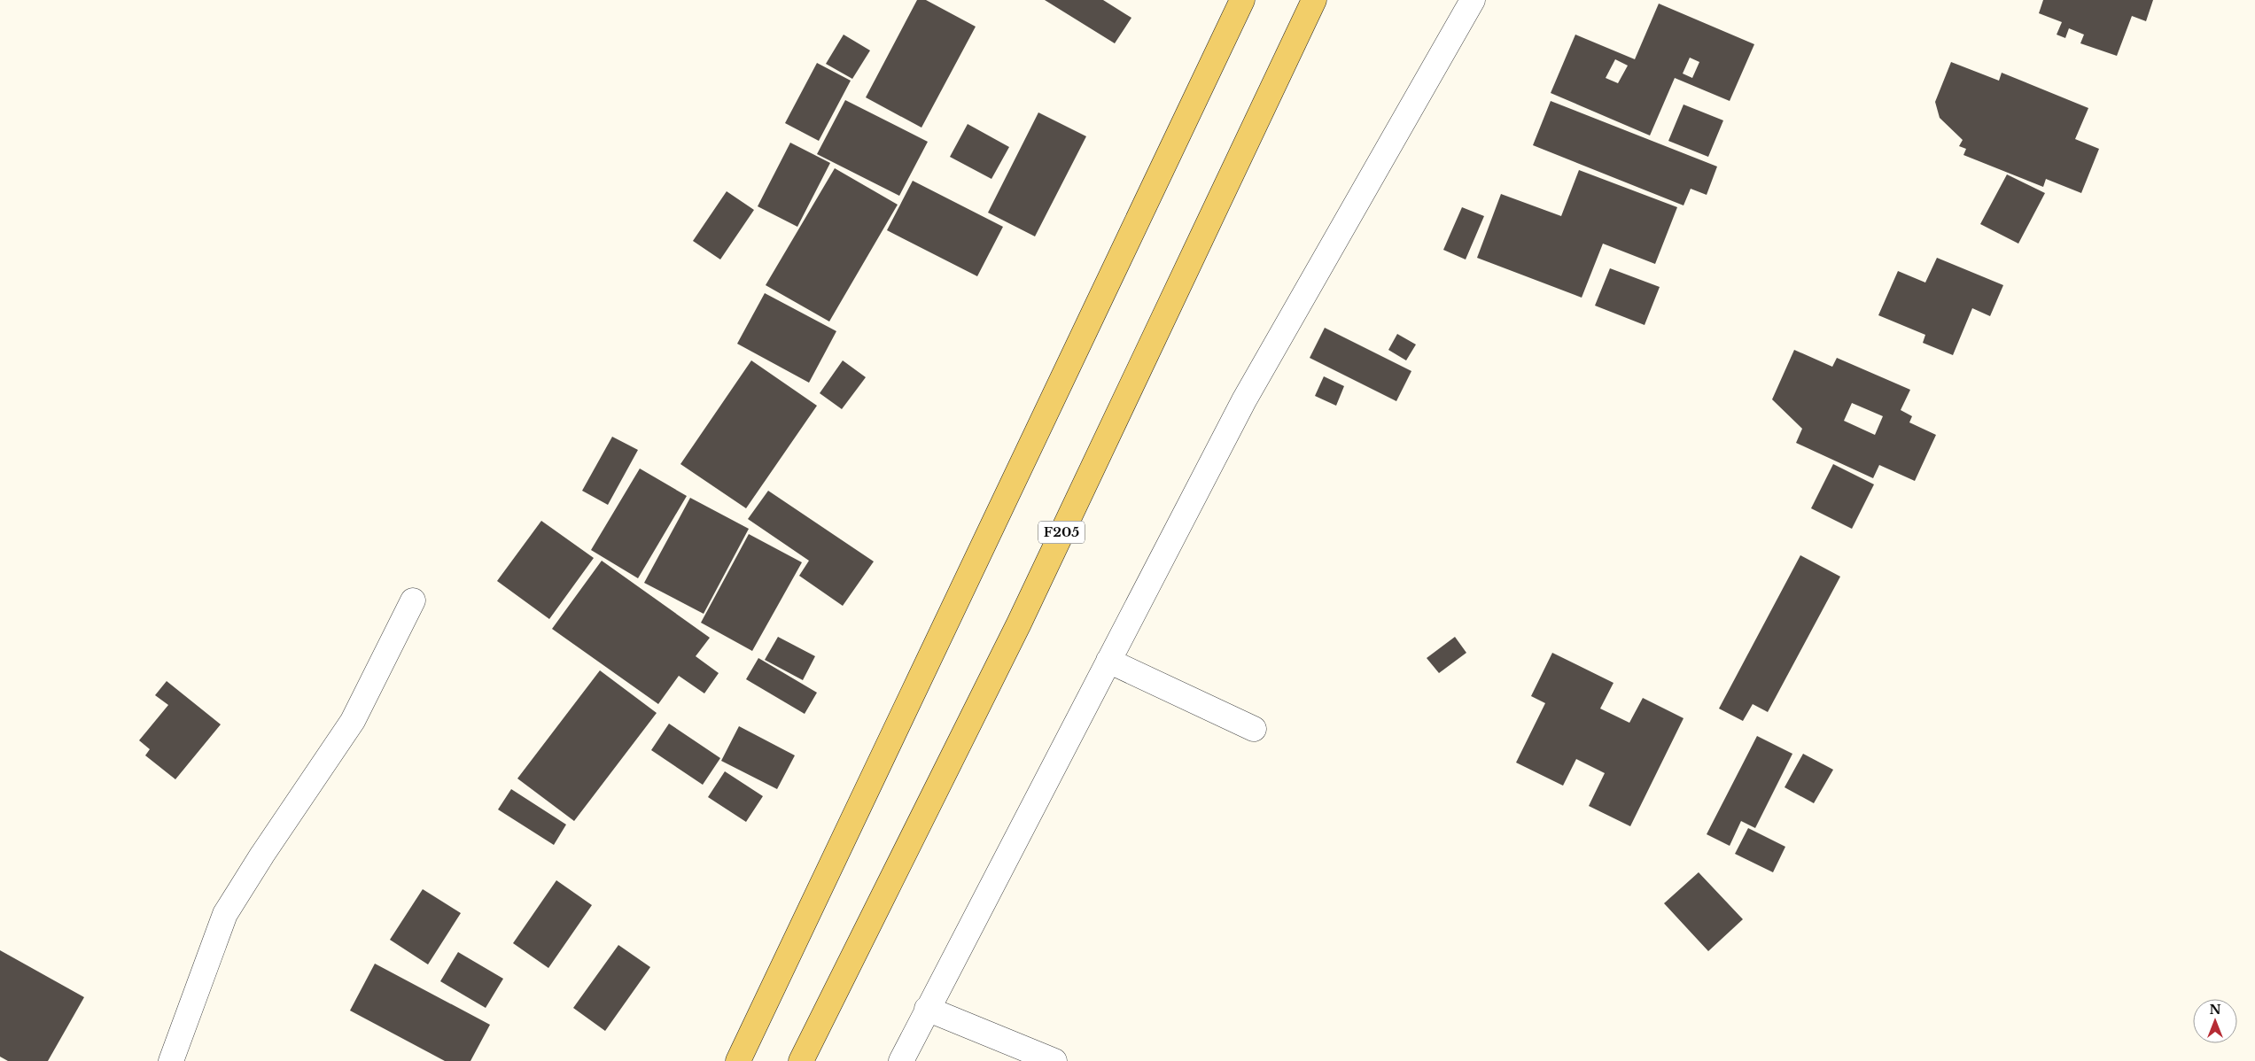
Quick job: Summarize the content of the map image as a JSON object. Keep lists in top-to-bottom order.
{
  "streets": {
    "main road": ["F205"]
  },
  "north": "top"
}
